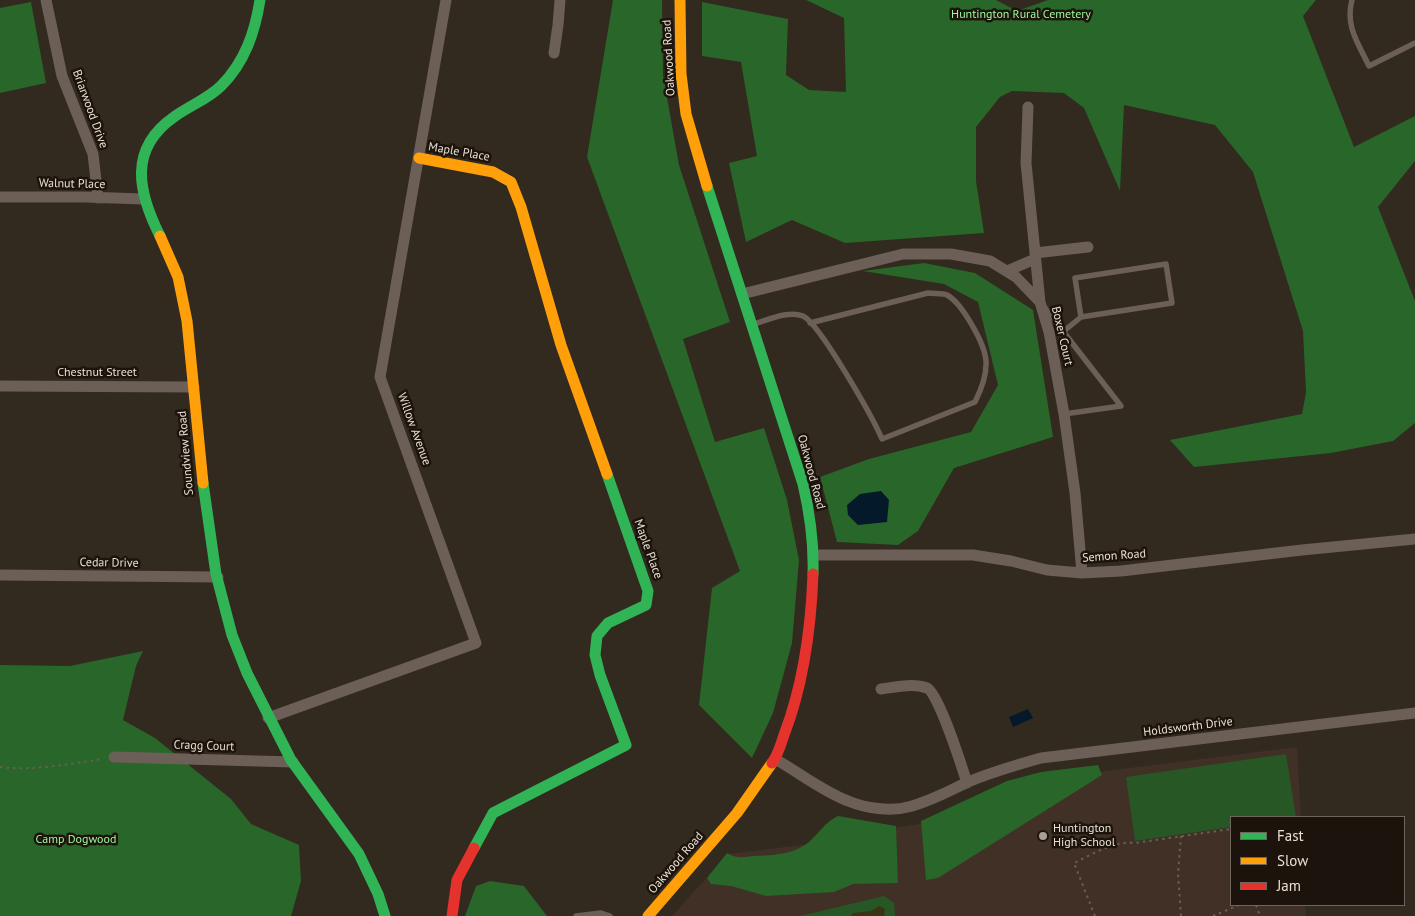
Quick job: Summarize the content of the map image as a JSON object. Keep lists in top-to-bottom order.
{
  "streets": {
    "street": [
      "Oakwood Road",
      "Briarwood Drive",
      "Maple Place",
      "Walnut Place",
      "Boxer Court",
      "Chestnut Street",
      "Willow Avenue",
      "Soundview Road",
      "Semon Road",
      "Cedar Drive",
      "Holdsworth Drive",
      "Cragg Court"
    ]
  },
  "crossings": [
    ["Oakwood Road", "Boxer Court"],
    ["Oakwood Road", "Semon Road"],
    ["Oakwood Road", "Holdsworth Drive"],
    ["Briarwood Drive", "Walnut Place"],
    ["Maple Place", "Willow Avenue"],
    ["Walnut Place", "Soundview Road"],
    ["Boxer Court", "Semon Road"],
    ["Chestnut Street", "Soundview Road"],
    ["Willow Avenue", "Soundview Road"],
    ["Soundview Road", "Cedar Drive"],
    ["Soundview Road", "Cragg Court"]
  ],
  "parks": ["Huntington Rural Cemetery", "Camp Dogwood"],
  "places": ["Huntington High School"],
  "legend": ["Fast", "Slow", "Jam"]
}
